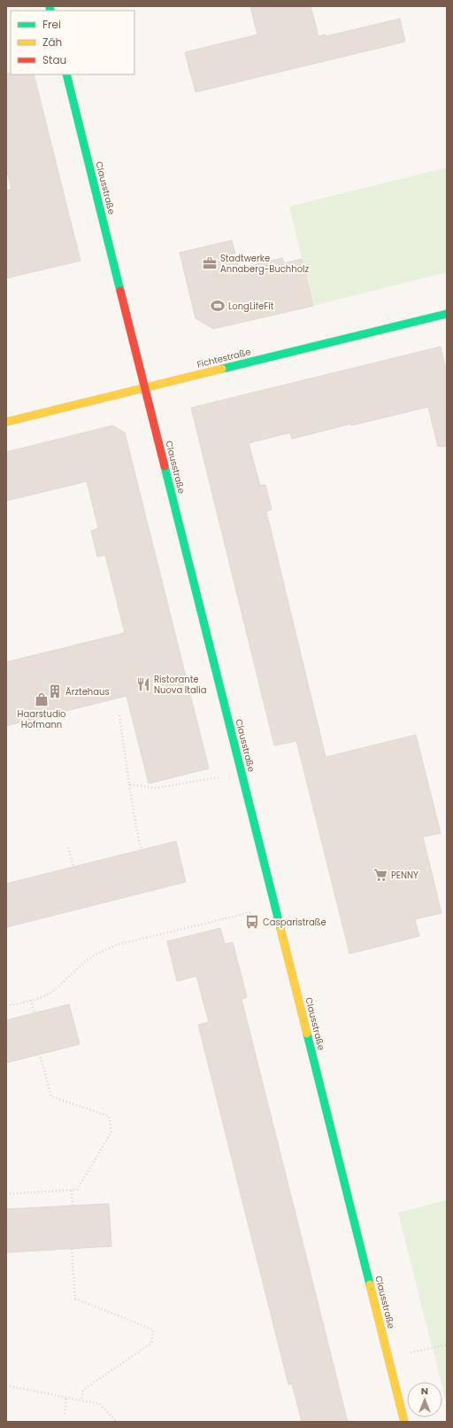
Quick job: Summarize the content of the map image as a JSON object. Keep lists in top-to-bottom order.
{
  "streets": {
    "main road": ["Clausstraße", "Fichtestraße"]
  },
  "crossings": [
    ["Clausstraße", "Fichtestraße"]
  ],
  "places": {
    "office": ["Stadtwerke Annaberg-Buchholz"],
    "sports": ["LongLifeFit"],
    "restaurant": ["Ristorante Nuova Italia"],
    "building": ["Ärztehaus"],
    "shop": ["Haarstudio Hofmann"],
    "supermarket": ["PENNY"],
    "bus stop": ["Casparistraße"]
  },
  "legend": ["Frei", "Zäh", "Stau"],
  "north": "top"
}
